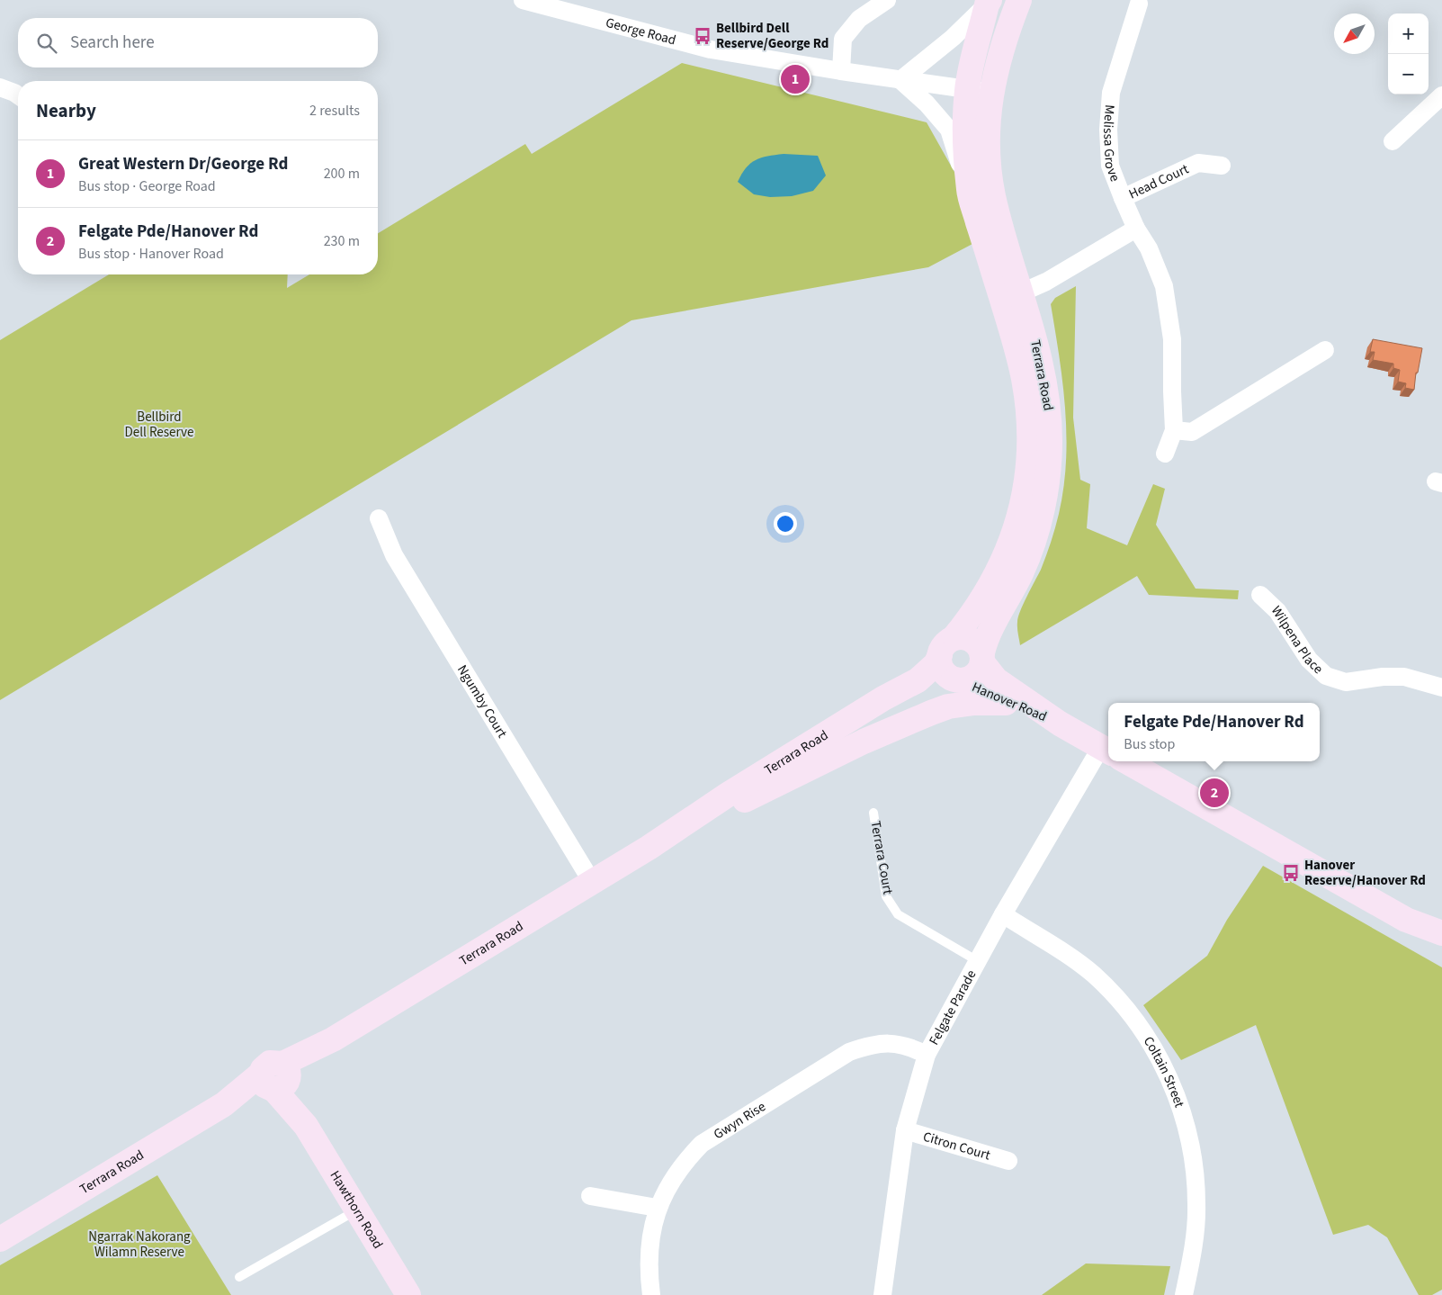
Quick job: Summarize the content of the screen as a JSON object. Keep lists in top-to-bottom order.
{
  "streets": {
    "main road": ["Terrara Road", "Hanover Road", "Hawthorn Road"],
    "street": [
      "George Road",
      "Melissa Grove",
      "Head Court",
      "Wilpena Place",
      "Ngumby Court",
      "Felgate Parade",
      "Coltain Street",
      "Gwyn Rise",
      "Citron Court"
    ],
    "lane": ["Terrara Court"]
  },
  "crossings": [
    ["George Road", "Terrara Road"],
    ["Melissa Grove", "Head Court"],
    ["Terrara Road", "Ngumby Court"],
    ["Terrara Road", "Hanover Road"],
    ["Terrara Road", "Hawthorn Road"],
    ["Terrara Court", "Felgate Parade"],
    ["Felgate Parade", "Coltain Street"],
    ["Felgate Parade", "Gwyn Rise"],
    ["Felgate Parade", "Citron Court"]
  ],
  "parks": ["Bellbird Dell Reserve", "Ngarrak Nakorang Wilamn Reserve"],
  "places": {
    "bus stop": ["Bellbird Dell Reserve/George Rd", "Hanover Reserve/Hanover Rd"]
  },
  "north": "bottom left",
  "page": {
    "map_buttons": ["+", "−"],
    "search": "Search here",
    "pins": ["1", "2"],
    "heading": ["Nearby", "2 results"],
    "list": [
      {
        "mark": "1",
        "name": "Great Western Dr/George Rd",
        "note": "Bus stop · George Road",
        "value": "200 m"
      },
      {
        "mark": "2",
        "name": "Felgate Pde/Hanover Rd",
        "note": "Bus stop · Hanover Road",
        "value": "230 m"
      }
    ],
    "popup": ["Felgate Pde/Hanover Rd", "Bus stop"]
  }
}
